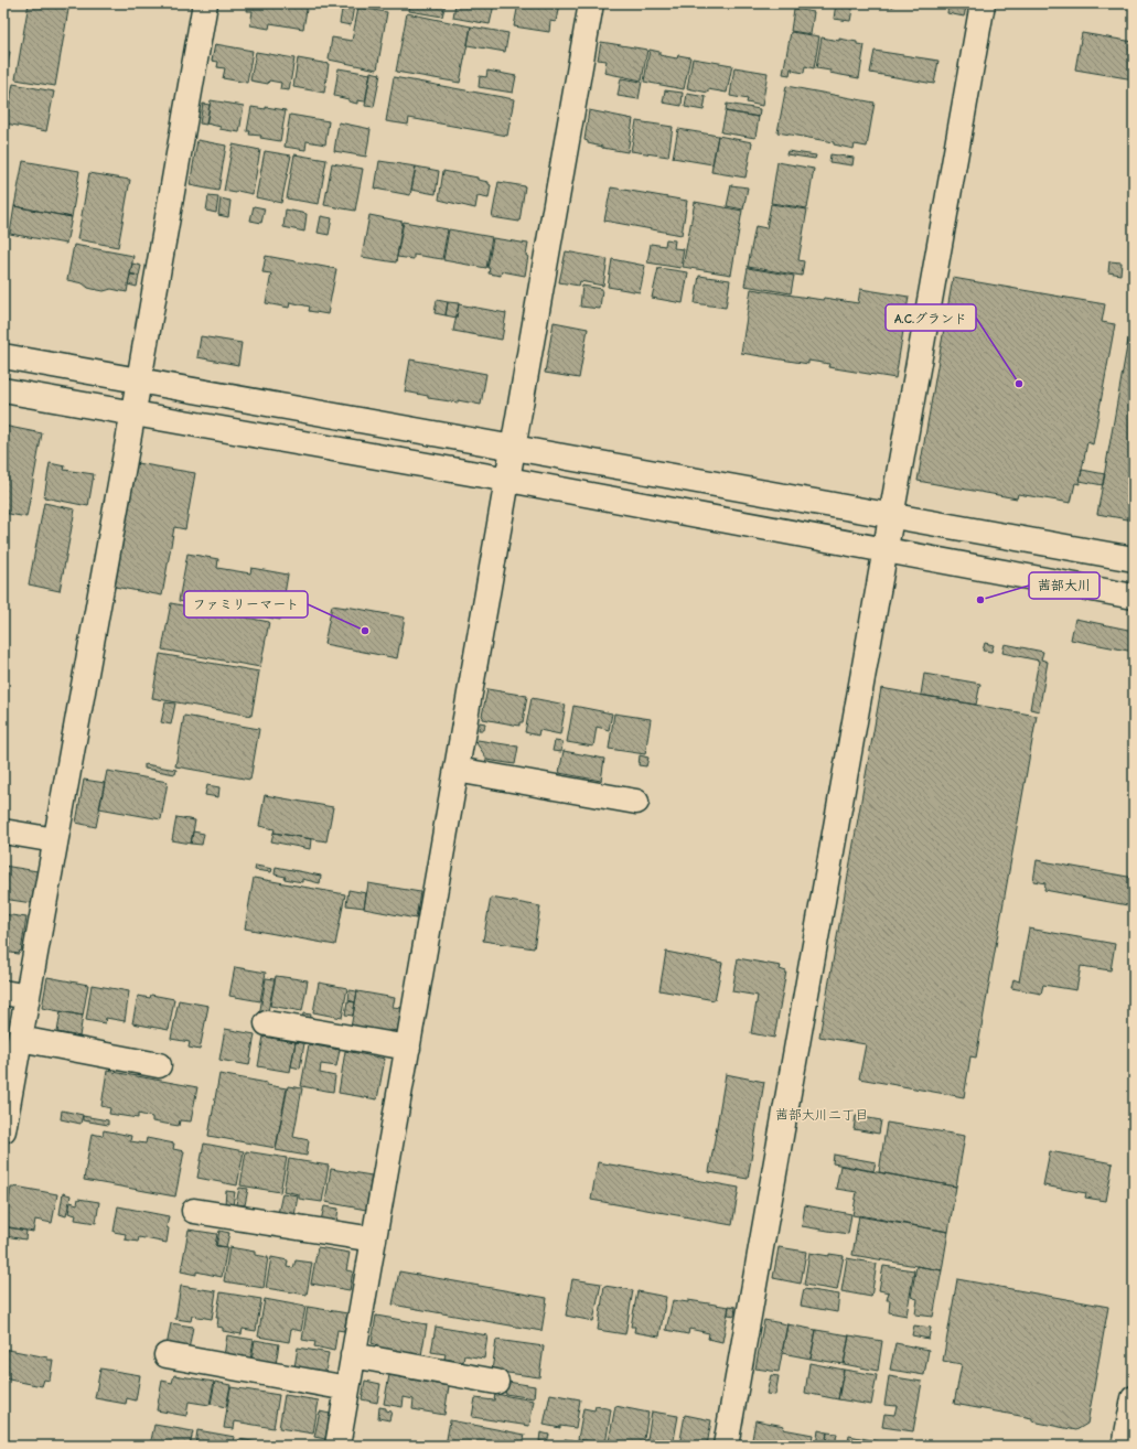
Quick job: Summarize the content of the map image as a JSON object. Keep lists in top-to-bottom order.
{
  "districts": ["茜部大川二丁目"],
  "places": ["A.C.グランド", "茜部大川", "ファミリーマート"]
}
